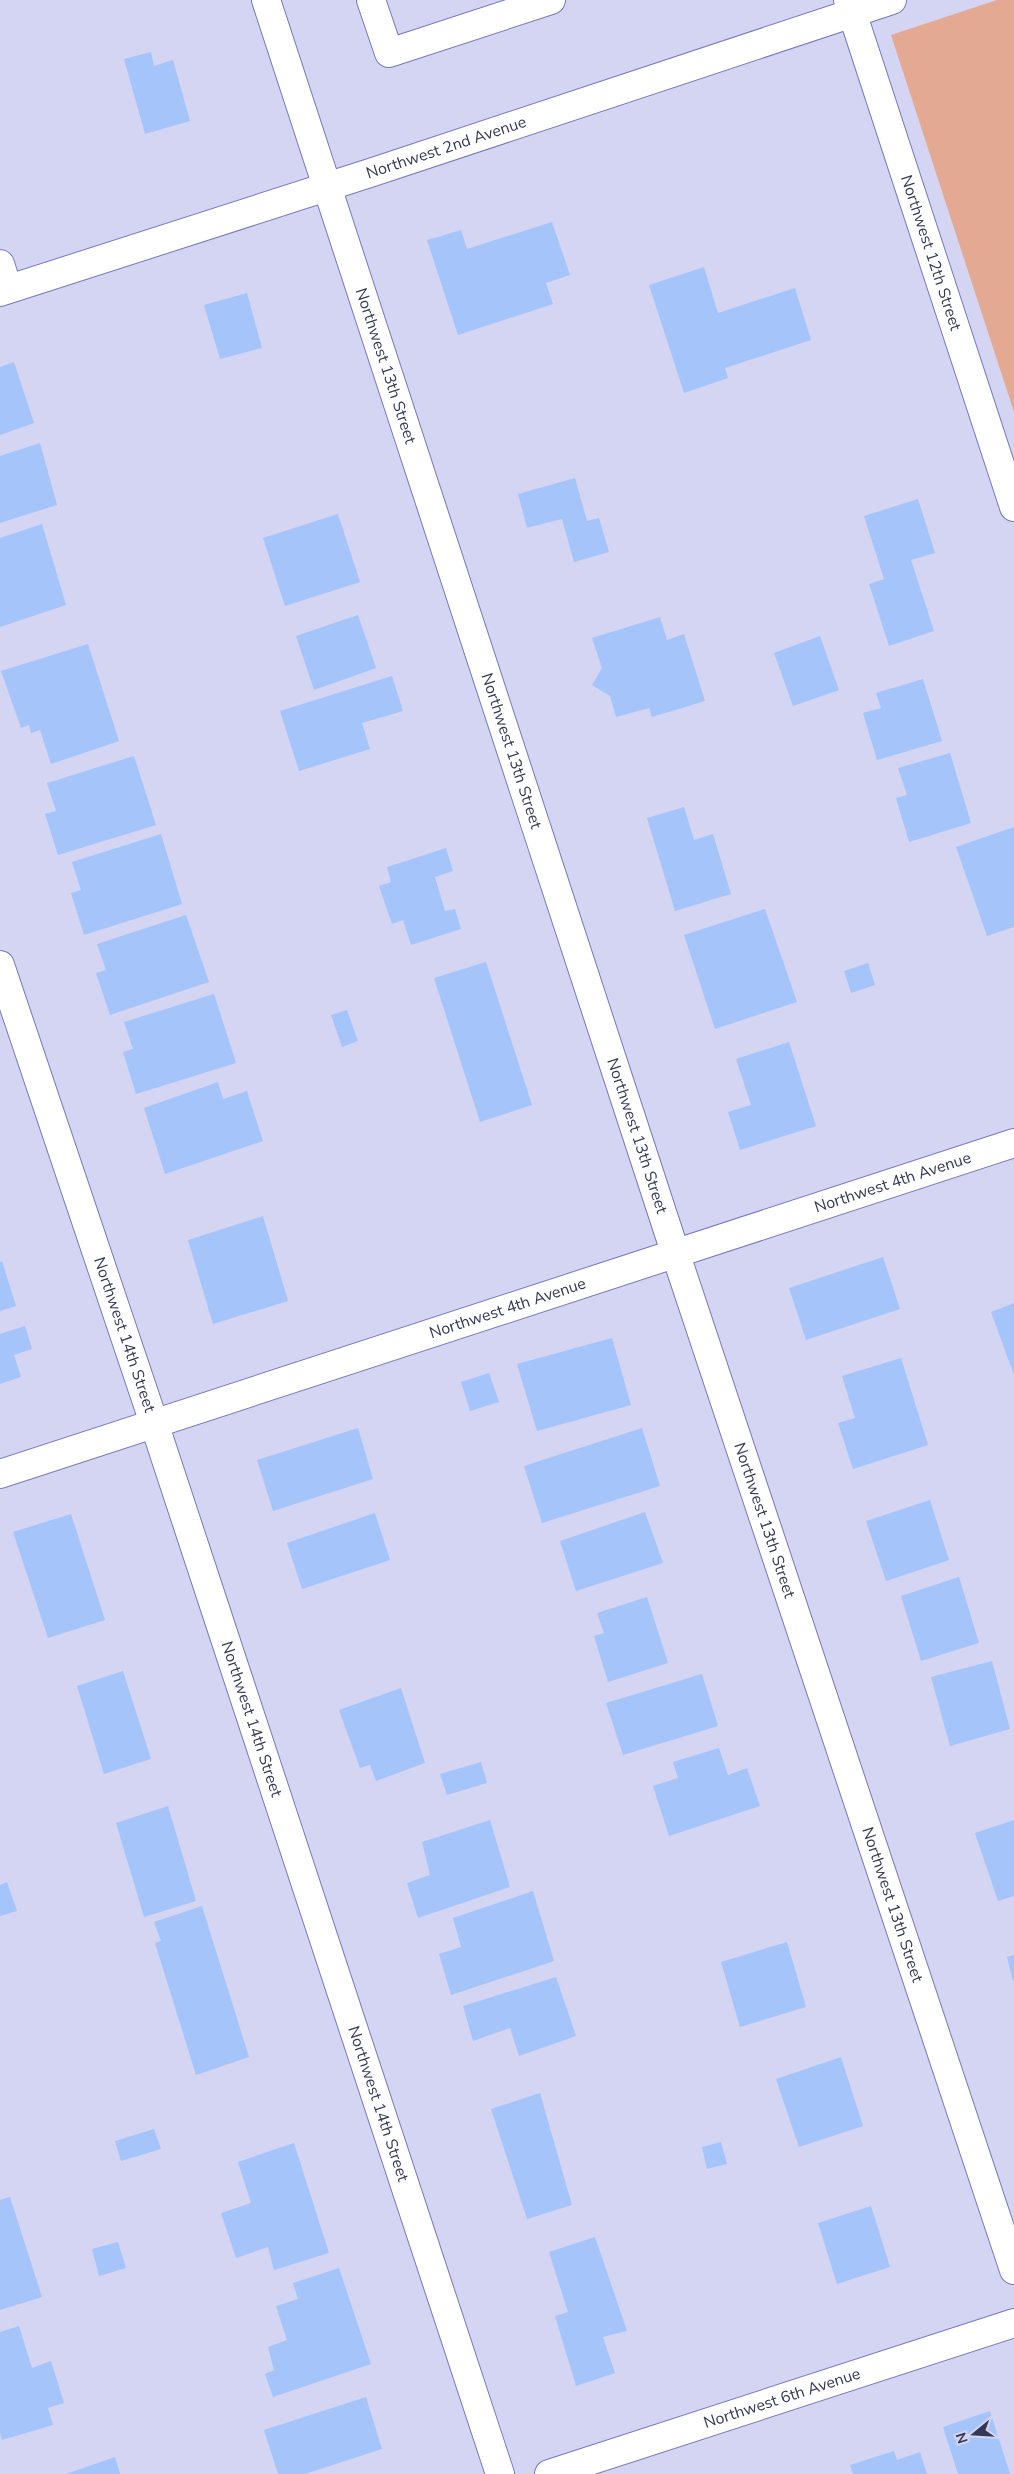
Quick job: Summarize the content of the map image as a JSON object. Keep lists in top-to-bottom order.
{
  "streets": {
    "street": [
      "Northwest 2nd Avenue",
      "Northwest 12th Street",
      "Northwest 13th Street",
      "Northwest 4th Avenue",
      "Northwest 14th Street",
      "Northwest 6th Avenue"
    ]
  },
  "crossings": [
    ["Northwest 2nd Avenue", "Northwest 12th Street"],
    ["Northwest 2nd Avenue", "Northwest 13th Street"],
    ["Northwest 13th Street", "Northwest 4th Avenue"],
    ["Northwest 4th Avenue", "Northwest 14th Street"]
  ],
  "north": "left"
}
